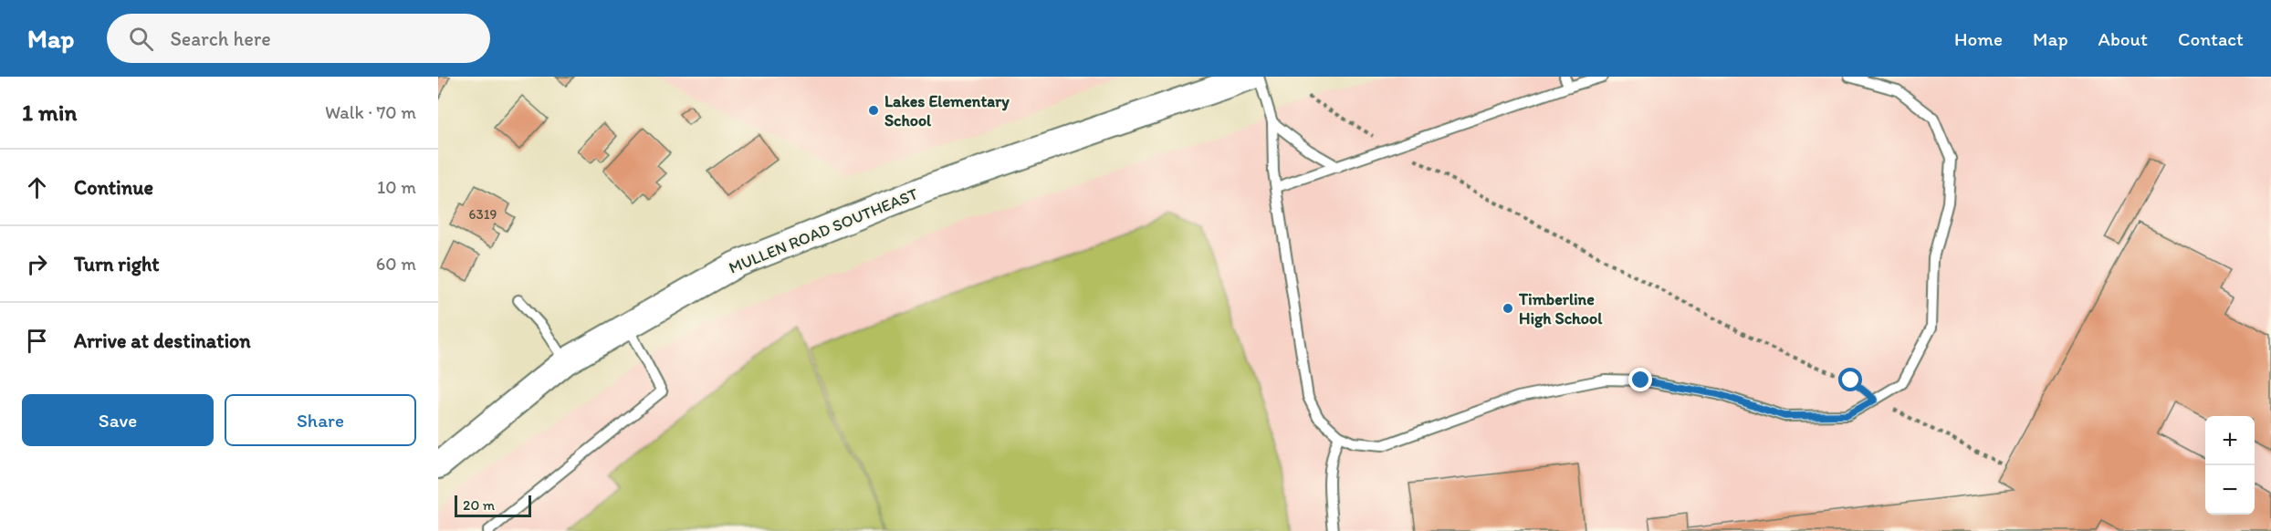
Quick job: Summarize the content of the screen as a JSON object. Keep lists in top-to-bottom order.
{
  "streets": {
    "street": ["MULLEN ROAD SOUTHEAST"]
  },
  "places": ["Lakes Elementary School", "Timberline High School"],
  "house_numbers": ["6319"],
  "scale_bar": "20 m",
  "page": {
    "header": "Map",
    "search": "Search here",
    "nav": [
      "Home",
      "Map",
      "About",
      "Contact"
    ],
    "heading": ["1 min", "Walk · 70 m"],
    "list": [
      ["Continue", "10 m"],
      ["Turn right", "60 m"],
      "Arrive at destination"
    ],
    "buttons": ["Save", "Share"],
    "map_buttons": ["+", "−"],
    "scale": "20 m"
  }
}
